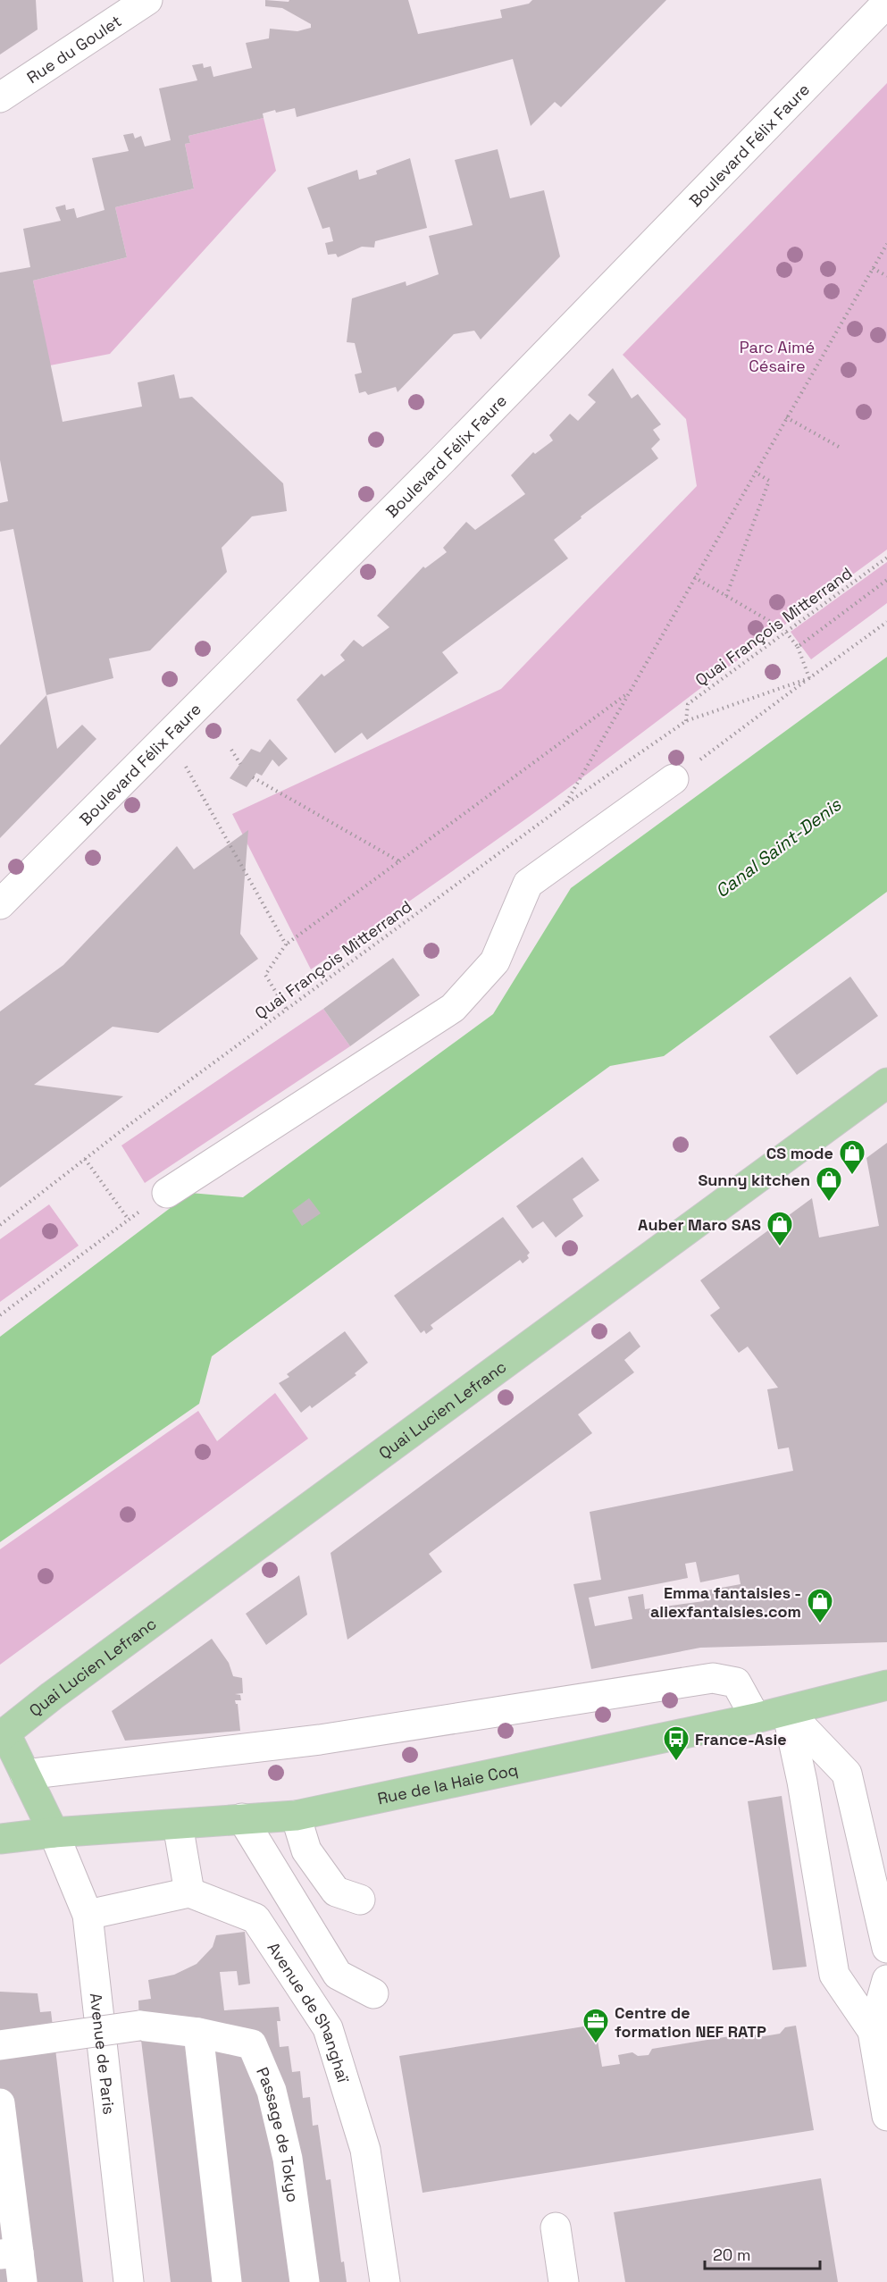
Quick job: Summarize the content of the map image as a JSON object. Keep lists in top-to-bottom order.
{
  "streets": {
    "main road": ["Quai Lucien Lefranc", "Rue de la Haie Coq"],
    "street": [
      "Rue du Goulet",
      "Boulevard Félix Faure",
      "Avenue de Shanghaï",
      "Avenue de Paris",
      "Passage de Tokyo"
    ],
    "path": ["Quai François Mitterrand"]
  },
  "crossings": [
    ["Rue de la Haie Coq", "Avenue de Paris"]
  ],
  "water": ["Canal Saint-Denis"],
  "parks": ["Parc Aimé Césaire"],
  "places": {
    "shop": [
      "CS mode",
      "Sunny kitchen",
      "Auber Maro SAS",
      "Emma fantaisies - aliexfantaisies.com"
    ],
    "bus stop": ["France-Asie"],
    "office": ["Centre de formation NEF RATP"]
  },
  "scale_bar": "20 m"
}
